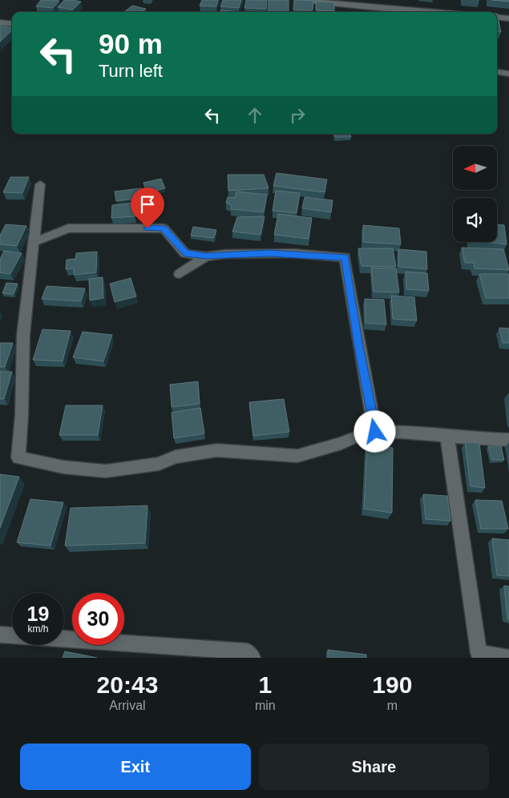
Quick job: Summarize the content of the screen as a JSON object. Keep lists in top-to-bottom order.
{
  "north": "left",
  "page": {
    "turn": ["90 m", "Turn left"],
    "speed": "19 km/h",
    "limit": "30",
    "eta": [
      "20:43",
      "Arrival",
      "1",
      "min",
      "190",
      "m"
    ],
    "buttons": ["Exit", "Share"]
  }
}
